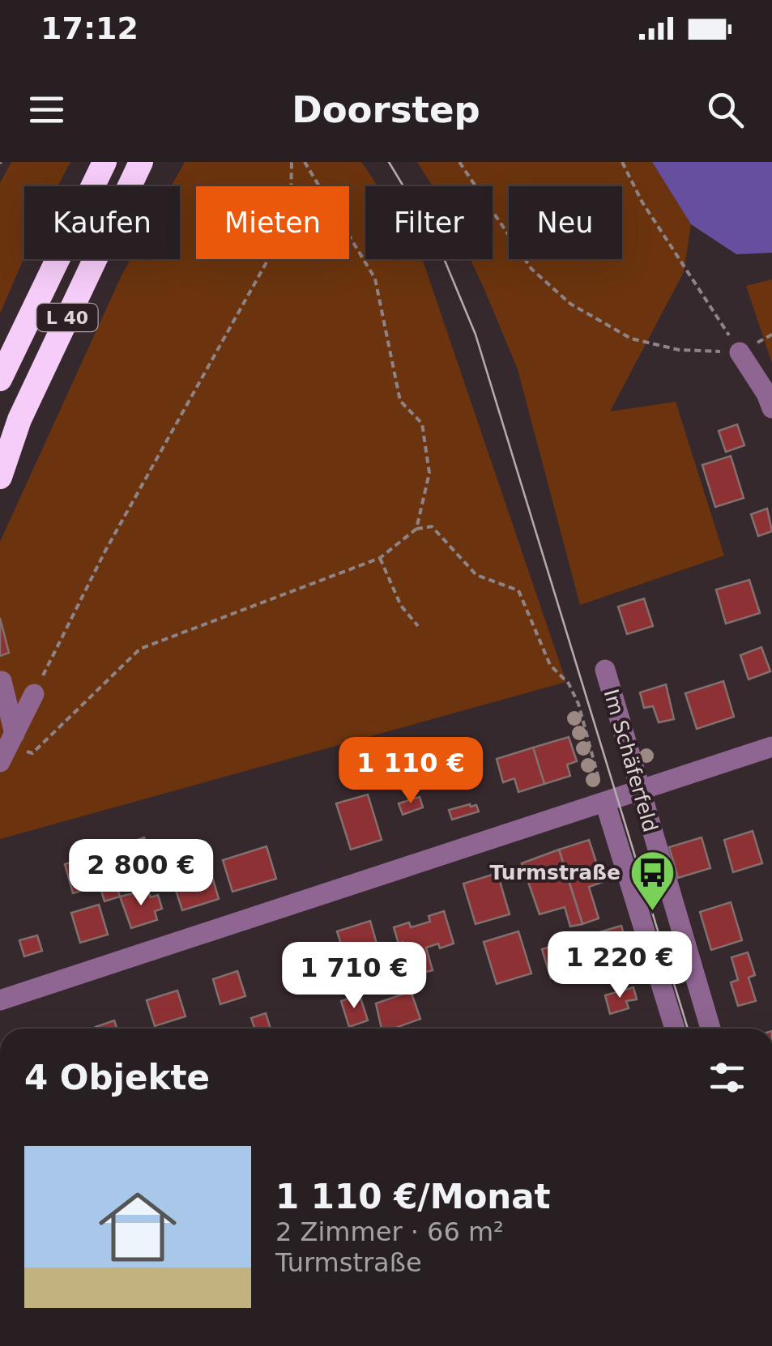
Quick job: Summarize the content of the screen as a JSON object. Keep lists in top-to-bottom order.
{
  "streets": {
    "highway": ["L 40"],
    "street": ["Im Schäferfeld"]
  },
  "places": {
    "bus stop": ["Turmstraße"]
  },
  "page": {
    "status": "17:12",
    "header": "Doorstep",
    "chip": [
      "Kaufen",
      "Mieten",
      "Filter",
      "Neu"
    ],
    "price": [
      "1 110 €",
      "2 800 €",
      "1 220 €",
      "1 710 €"
    ],
    "heading": "4 Objekte",
    "list": [
      {
        "name": "1 110 €/Monat",
        "note": "2 Zimmer · 66 m² · Turmstraße"
      }
    ]
  }
}
